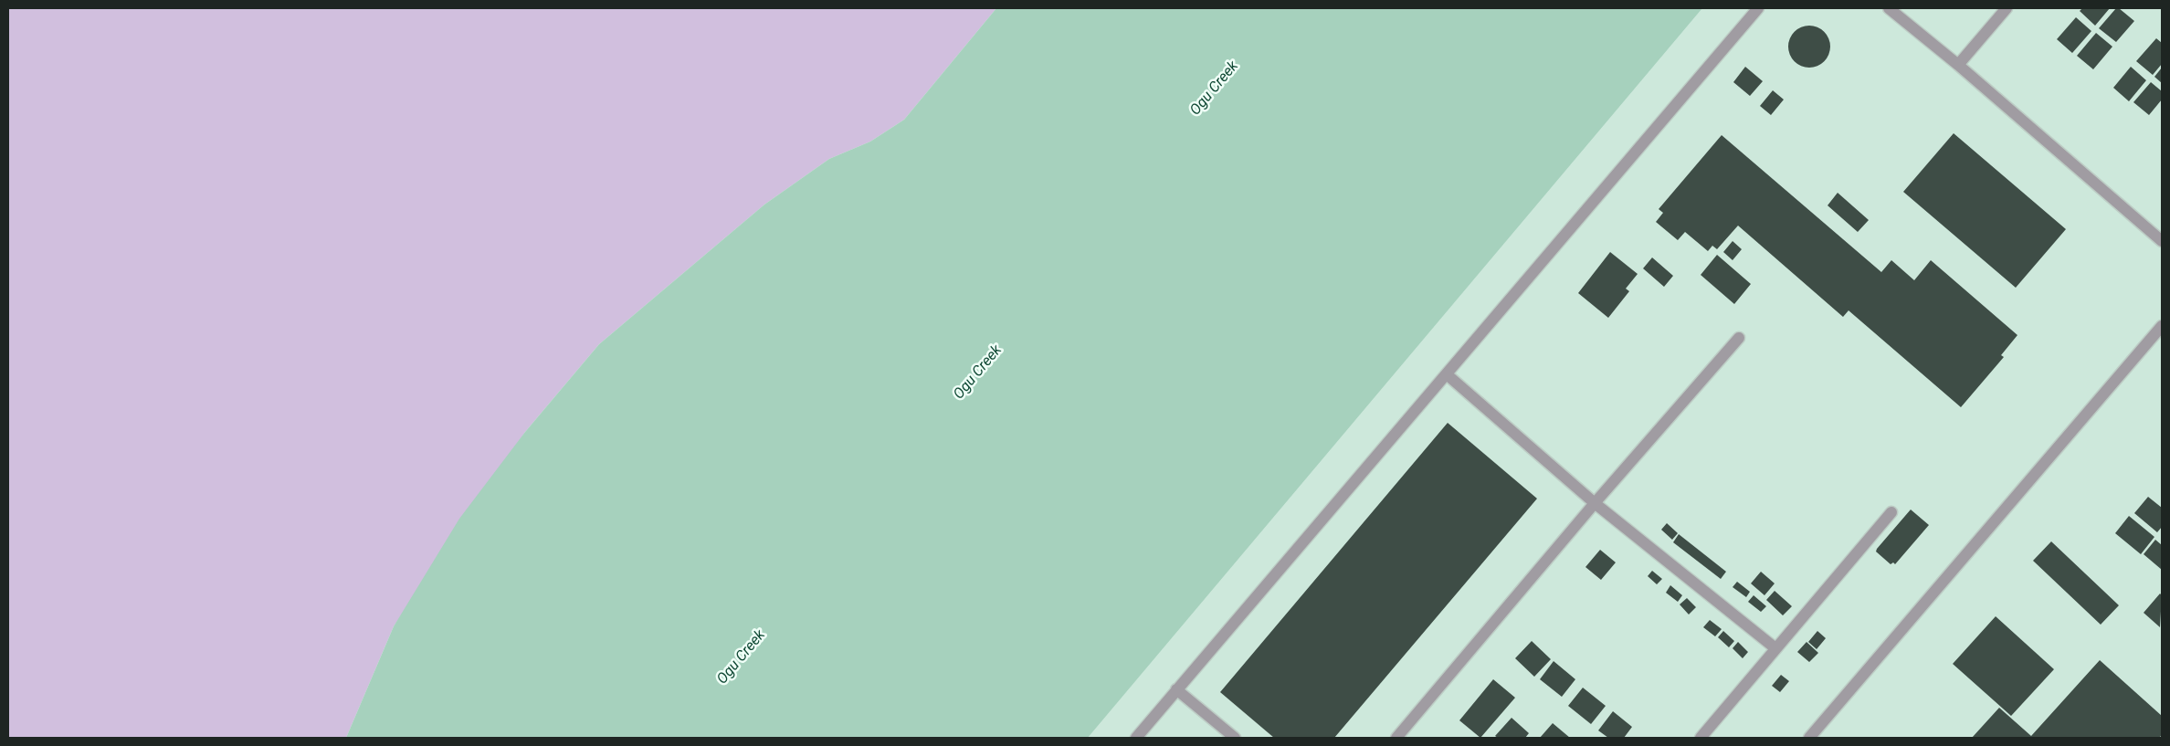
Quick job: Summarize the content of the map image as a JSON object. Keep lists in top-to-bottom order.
{
  "water": ["Ogu Creek"]
}
